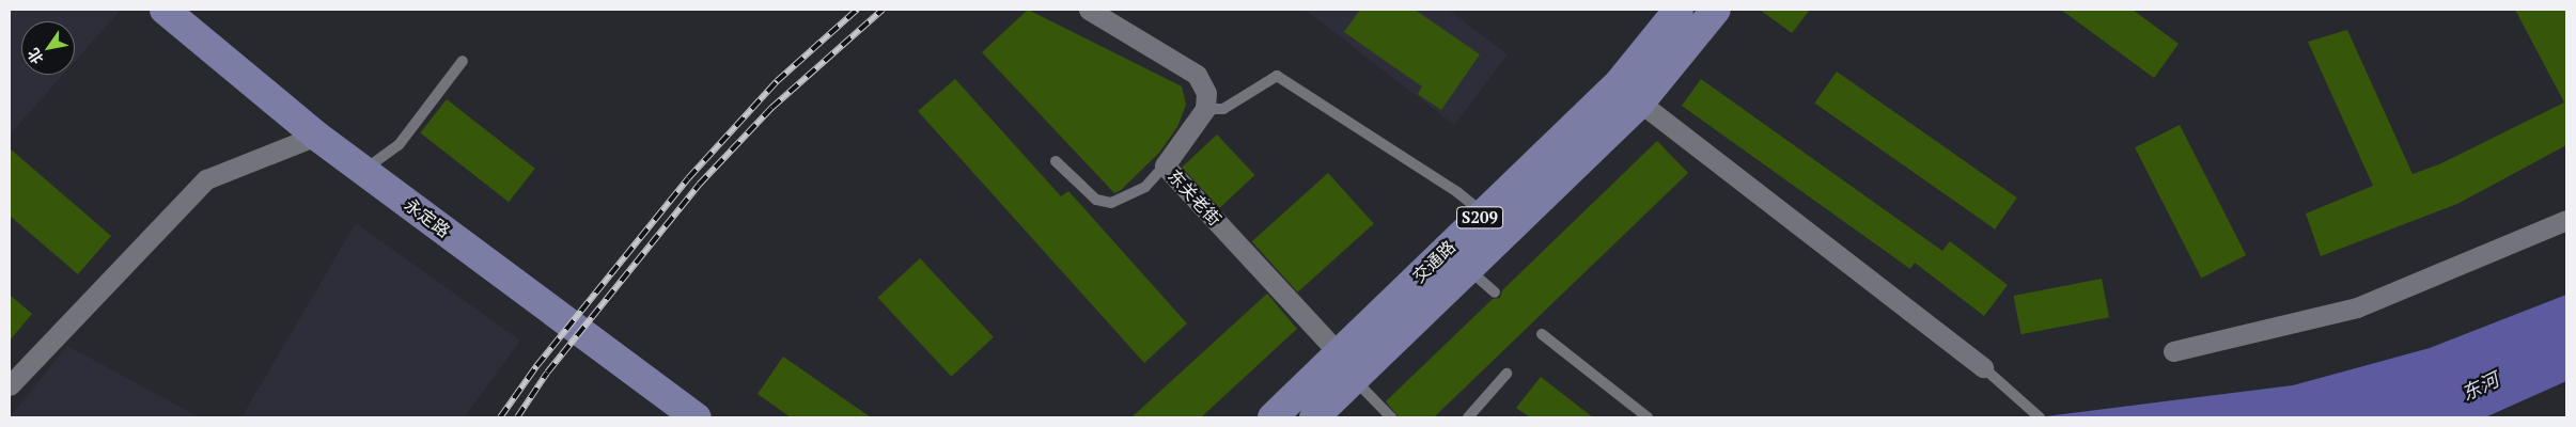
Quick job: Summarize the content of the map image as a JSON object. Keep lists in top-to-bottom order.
{
  "streets": {
    "main road": ["永定路", "S209", "交通路"],
    "street": ["东关老街"]
  },
  "crossings": [
    ["东关老街", "交通路"]
  ],
  "water": ["东河"],
  "north": "bottom left"
}
